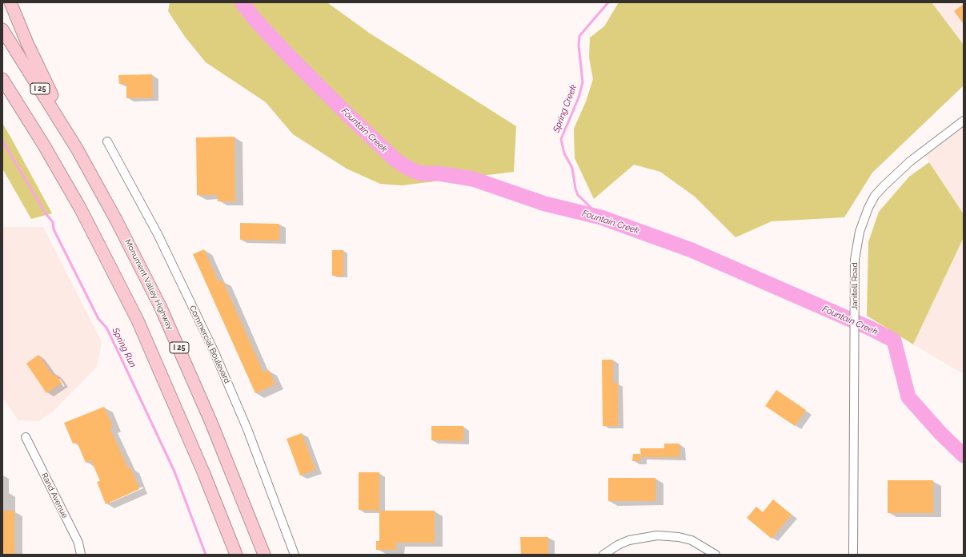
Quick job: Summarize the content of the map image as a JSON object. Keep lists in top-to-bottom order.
{
  "streets": {
    "highway": ["I 25", "Monument Valley Highway"],
    "street": ["Janitell Road", "Commercial Boulevard", "Rand Avenue"]
  },
  "water": ["Spring Creek", "Fountain Creek", "Spring Run"]
}
